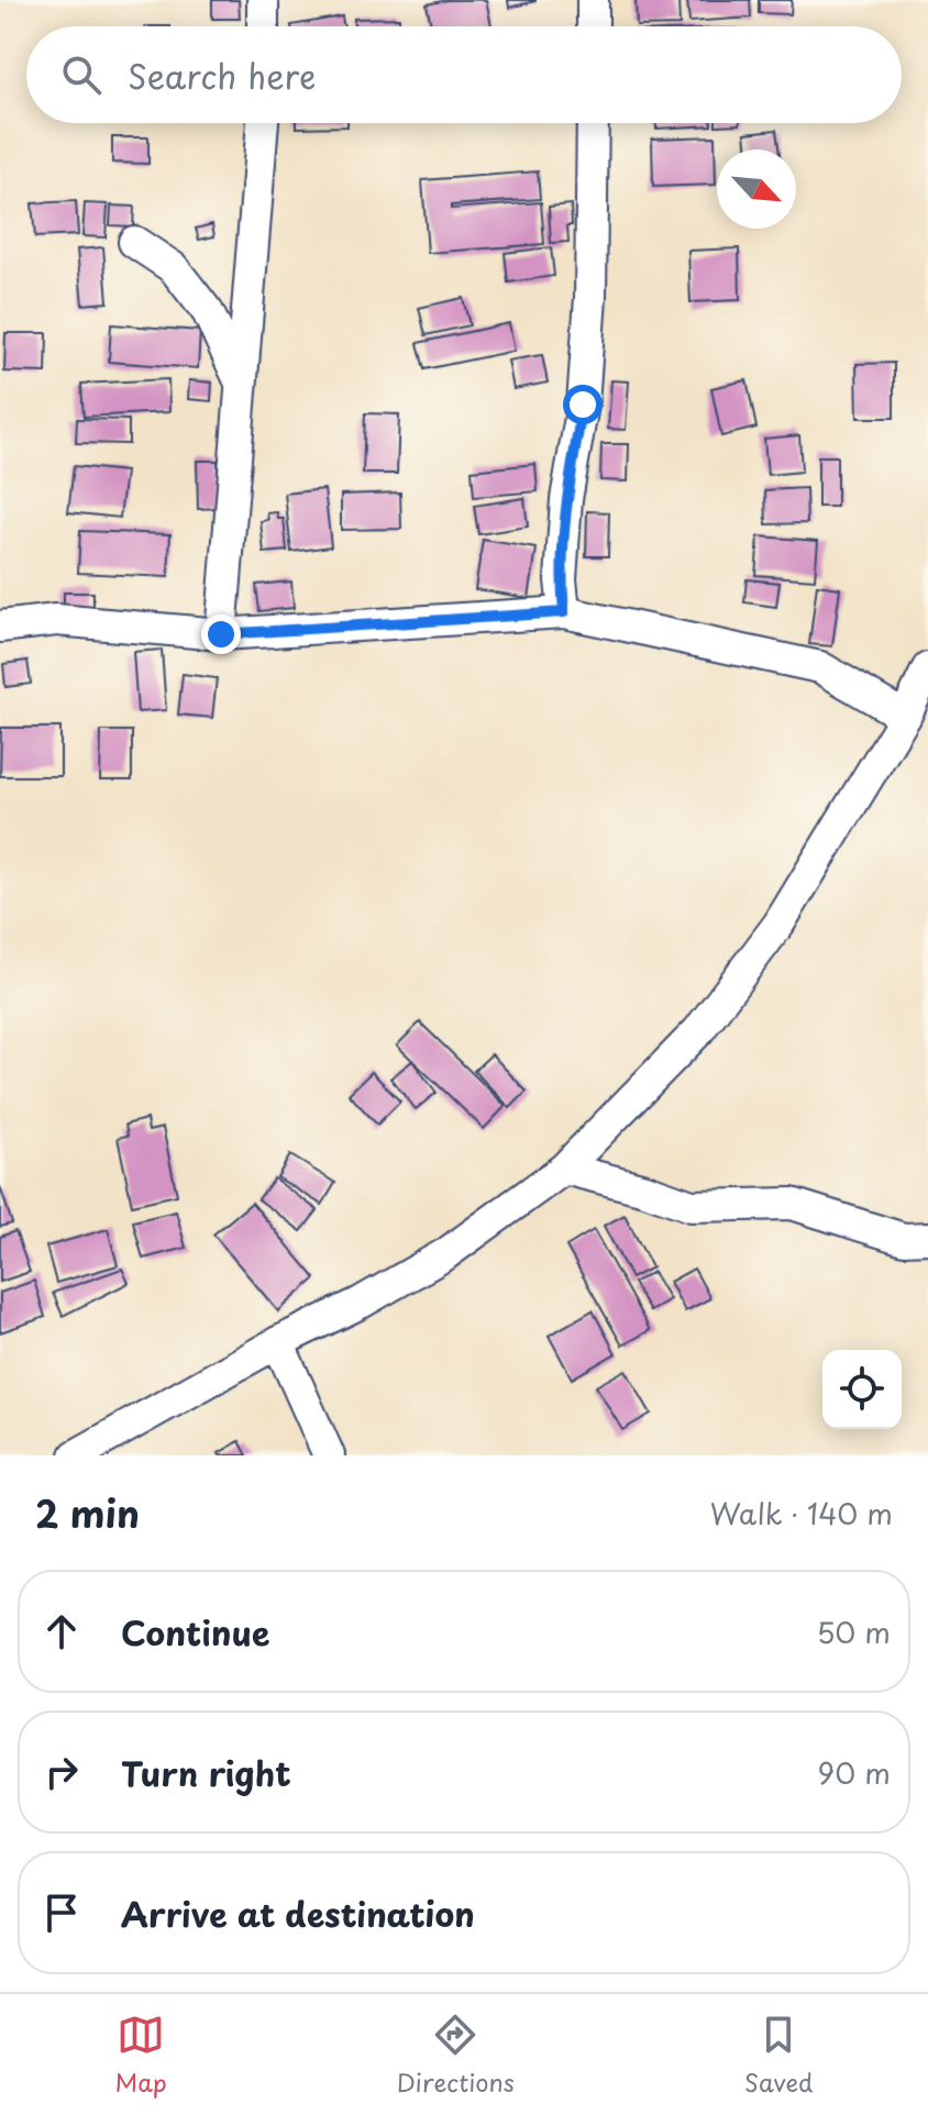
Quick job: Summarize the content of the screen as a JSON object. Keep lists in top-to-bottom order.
{
  "north": "bottom right",
  "page": {
    "search": "Search here",
    "heading": ["2 min", "Walk · 140 m"],
    "list": [
      ["Continue", "50 m"],
      ["Turn right", "90 m"],
      "Arrive at destination"
    ],
    "nav": ["Map", "Directions", "Saved"]
  }
}
